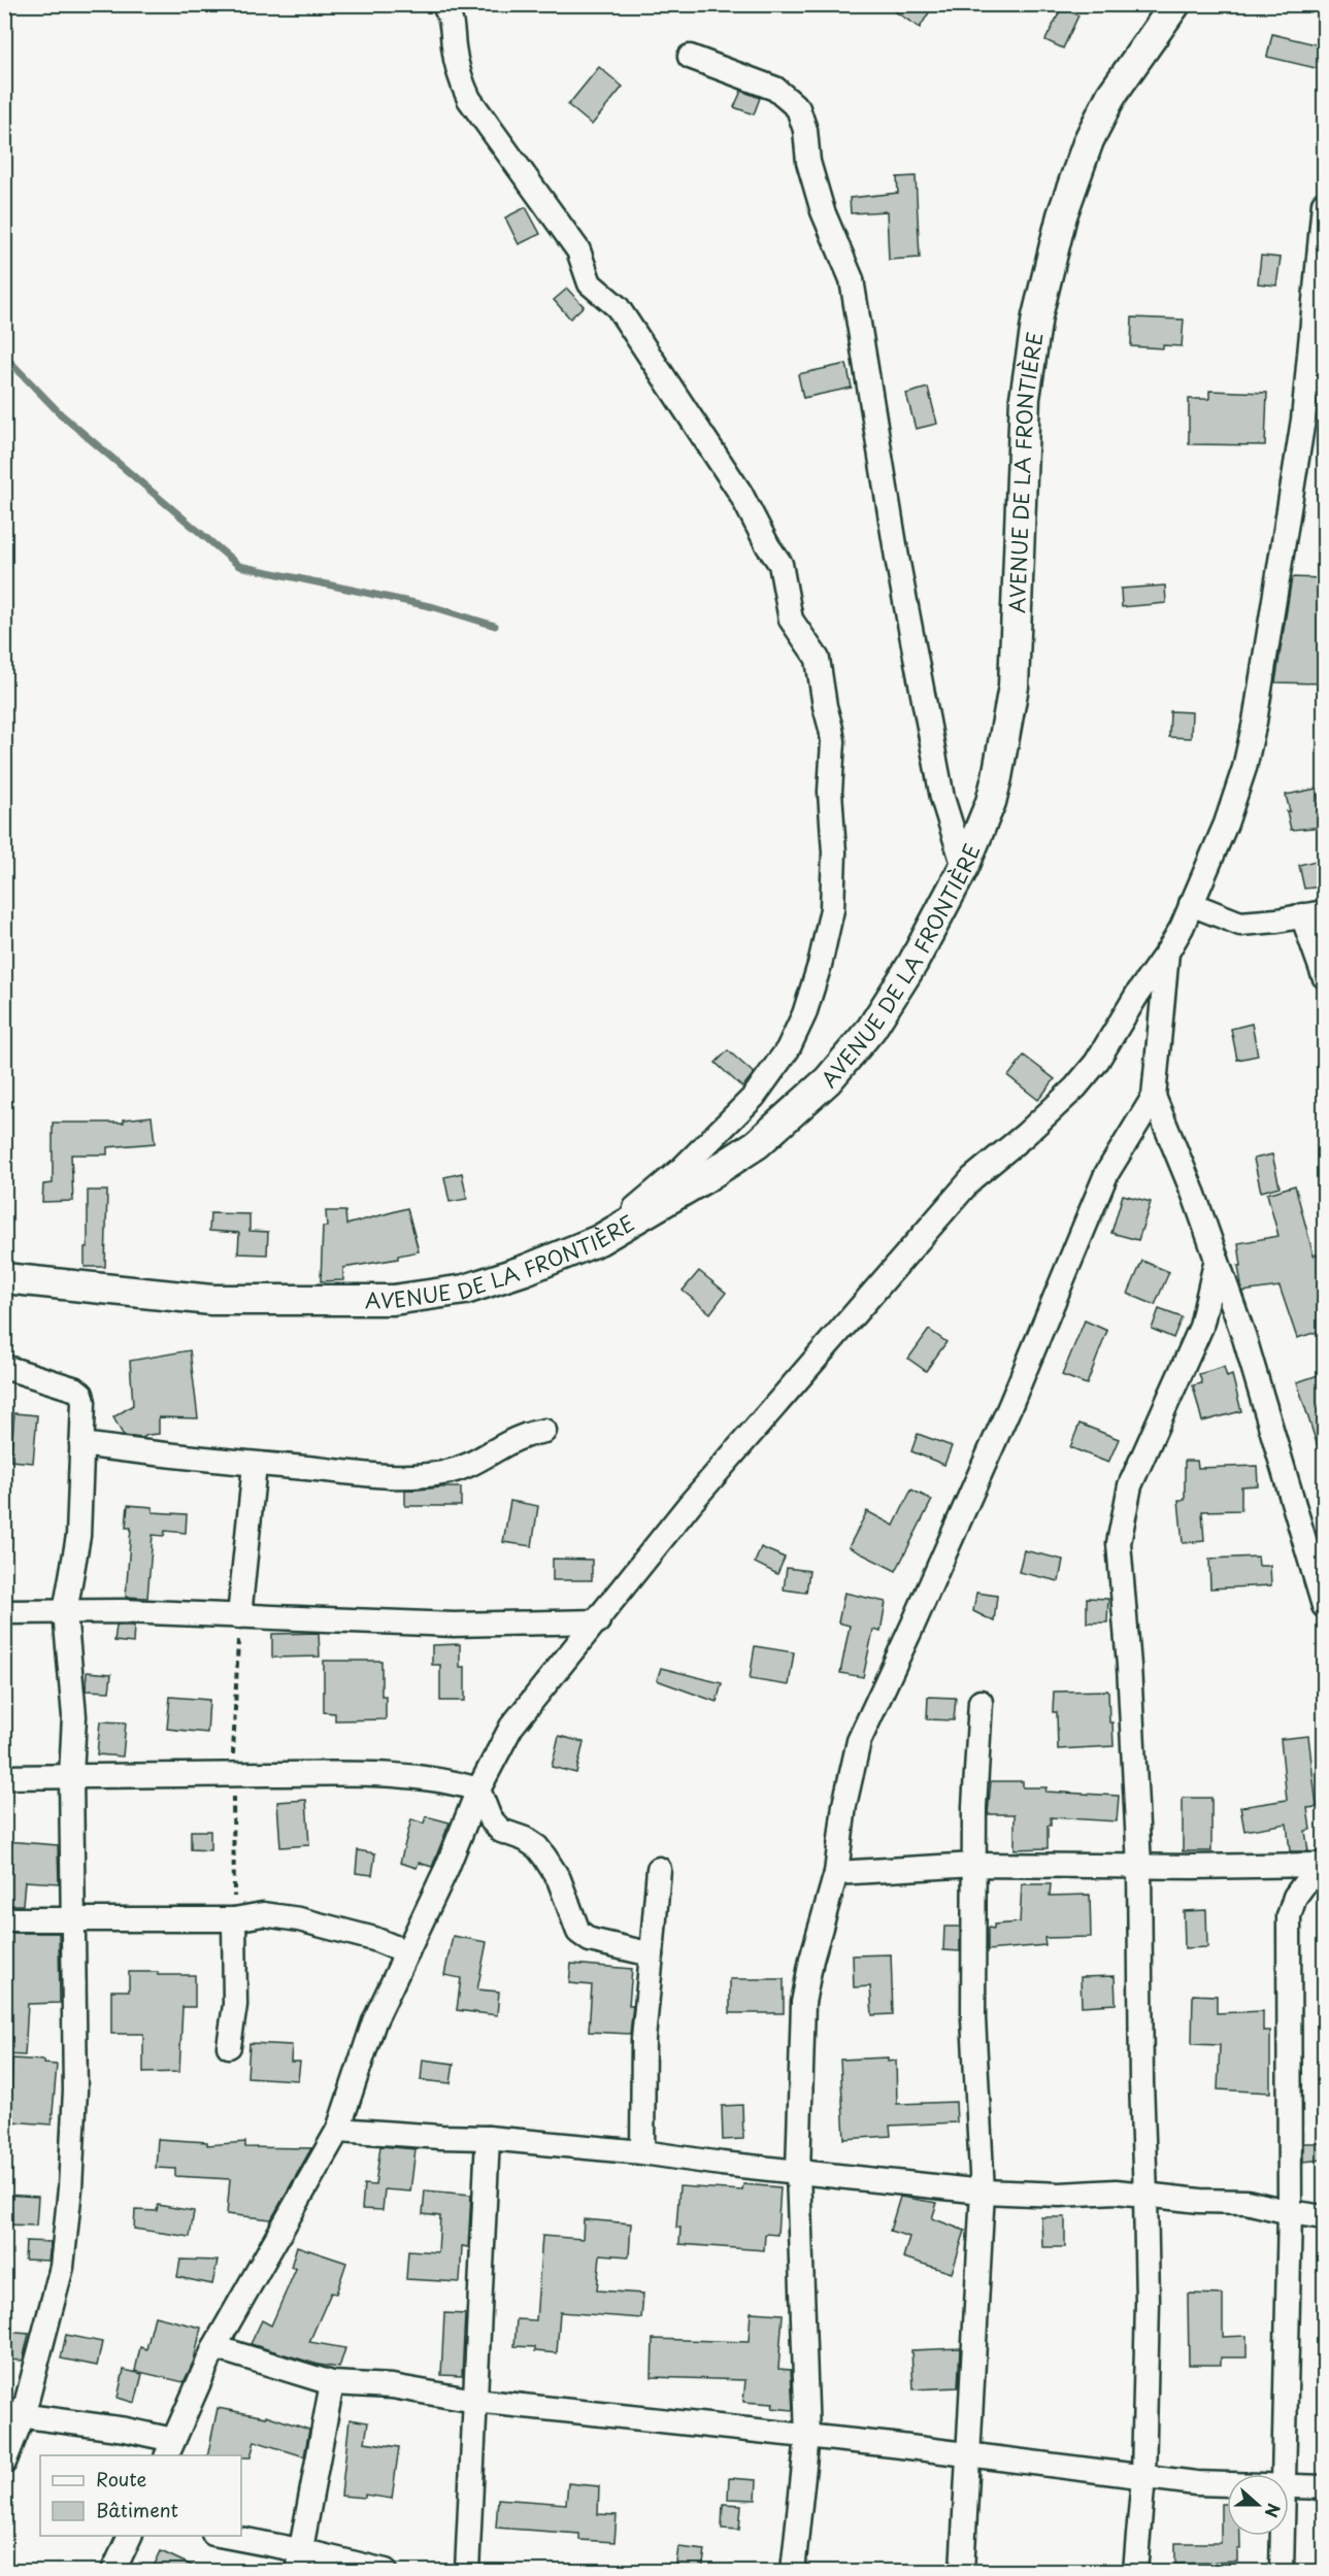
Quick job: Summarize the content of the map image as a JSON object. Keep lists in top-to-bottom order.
{
  "streets": {
    "street": ["AVENUE DE LA FRONTIÈRE"]
  },
  "legend": ["Route", "Bâtiment"],
  "north": "right"
}
